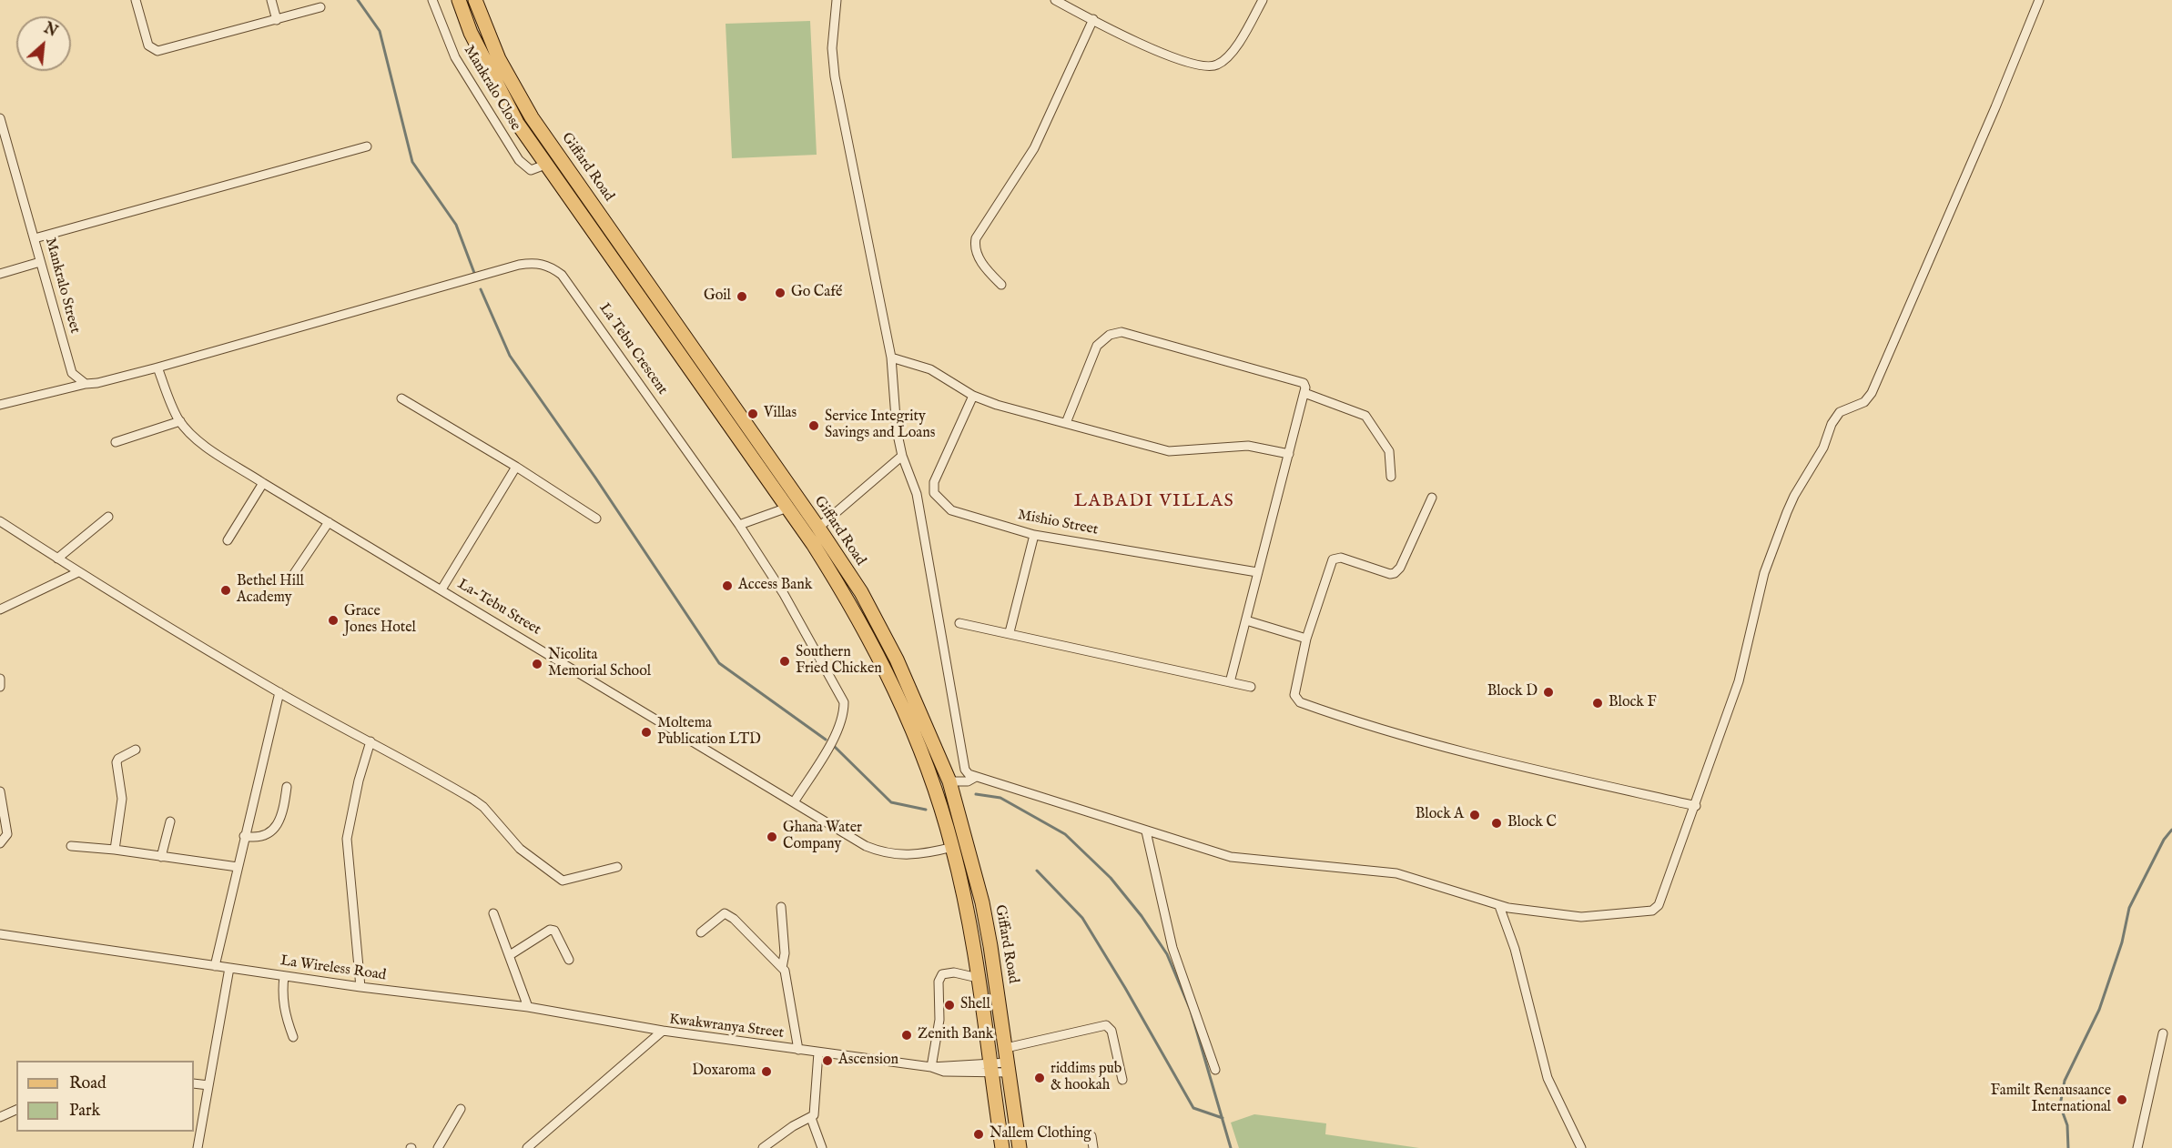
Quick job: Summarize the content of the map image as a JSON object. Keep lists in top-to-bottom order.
{
  "streets": {
    "main road": ["Giffard Road"],
    "street": [
      "Mankralo Close",
      "Mankralo Street",
      "La Tebu Crescent",
      "Mishio Street",
      "La-Tebu Street",
      "La Wireless Road",
      "Kwakwranya Street"
    ]
  },
  "crossings": [
    ["Mankralo Close", "Giffard Road"],
    ["Giffard Road", "La-Tebu Street"],
    ["Giffard Road", "Kwakwranya Street"],
    ["La Tebu Crescent", "La-Tebu Street"],
    ["La Wireless Road", "Kwakwranya Street"]
  ],
  "districts": ["LABADI VILLAS"],
  "places": [
    "Go Café",
    "Goil",
    "Villas",
    "Service Integrity Savings and Loans",
    "Access Bank",
    "Bethel Hill Academy",
    "Grace Jones Hotel",
    "Southern Fried Chicken",
    "Nicolita Memorial School",
    "Block D",
    "Block F",
    "Moltema Publication LTD",
    "Block A",
    "Block C",
    "Ghana Water Company",
    "Shell",
    "Zenith Bank",
    "Ascension",
    "Doxaroma",
    "riddims pub & hookah",
    "Familt Renausaance International",
    "Nallem Clothing"
  ],
  "legend": ["Road", "Park"],
  "north": "top right"
}
